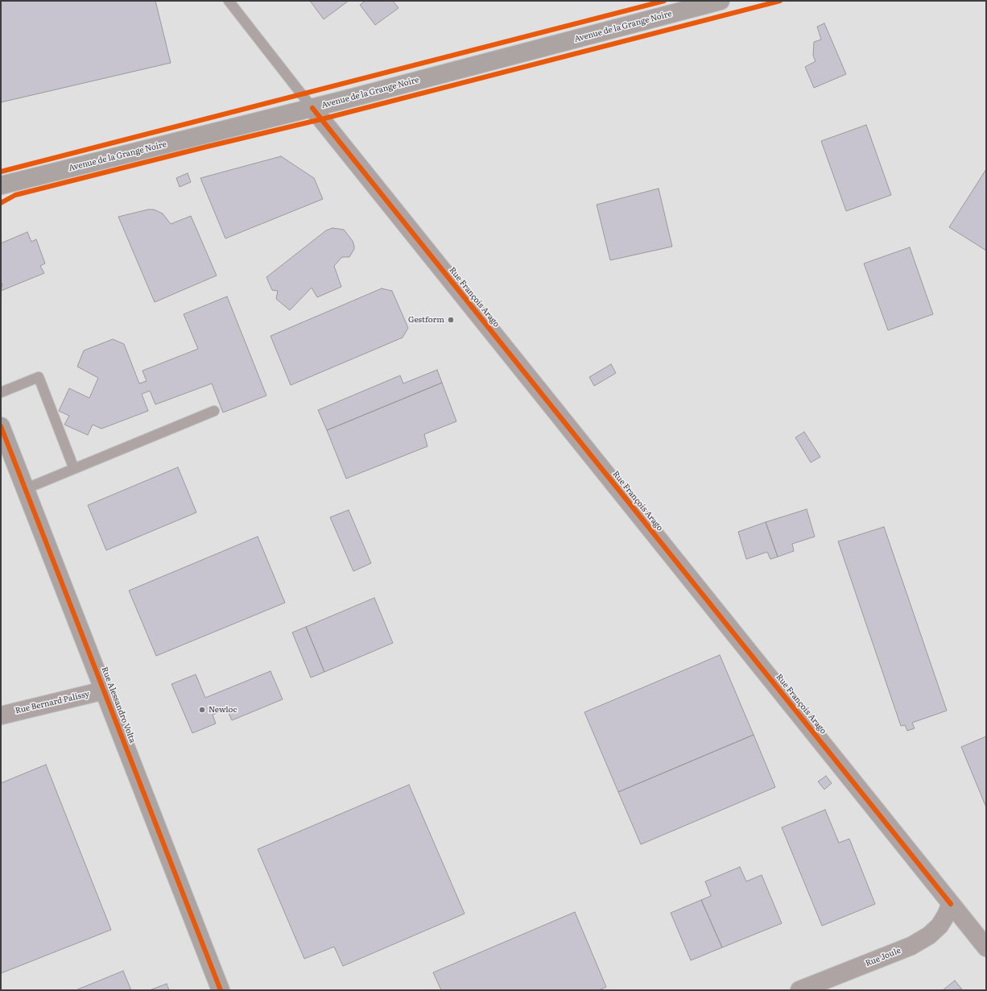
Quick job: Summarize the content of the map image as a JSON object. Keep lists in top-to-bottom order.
{
  "streets": {
    "street": [
      "Avenue de la Grange Noire",
      "Rue François Arago",
      "Rue Bernard Palissy",
      "Rue Alessandro Volta",
      "Rue Joule"
    ]
  },
  "crossings": [
    ["Avenue de la Grange Noire", "Rue François Arago"],
    ["Rue François Arago", "Rue Joule"],
    ["Rue Bernard Palissy", "Rue Alessandro Volta"]
  ],
  "places": ["Gestform", "Newloc"]
}
